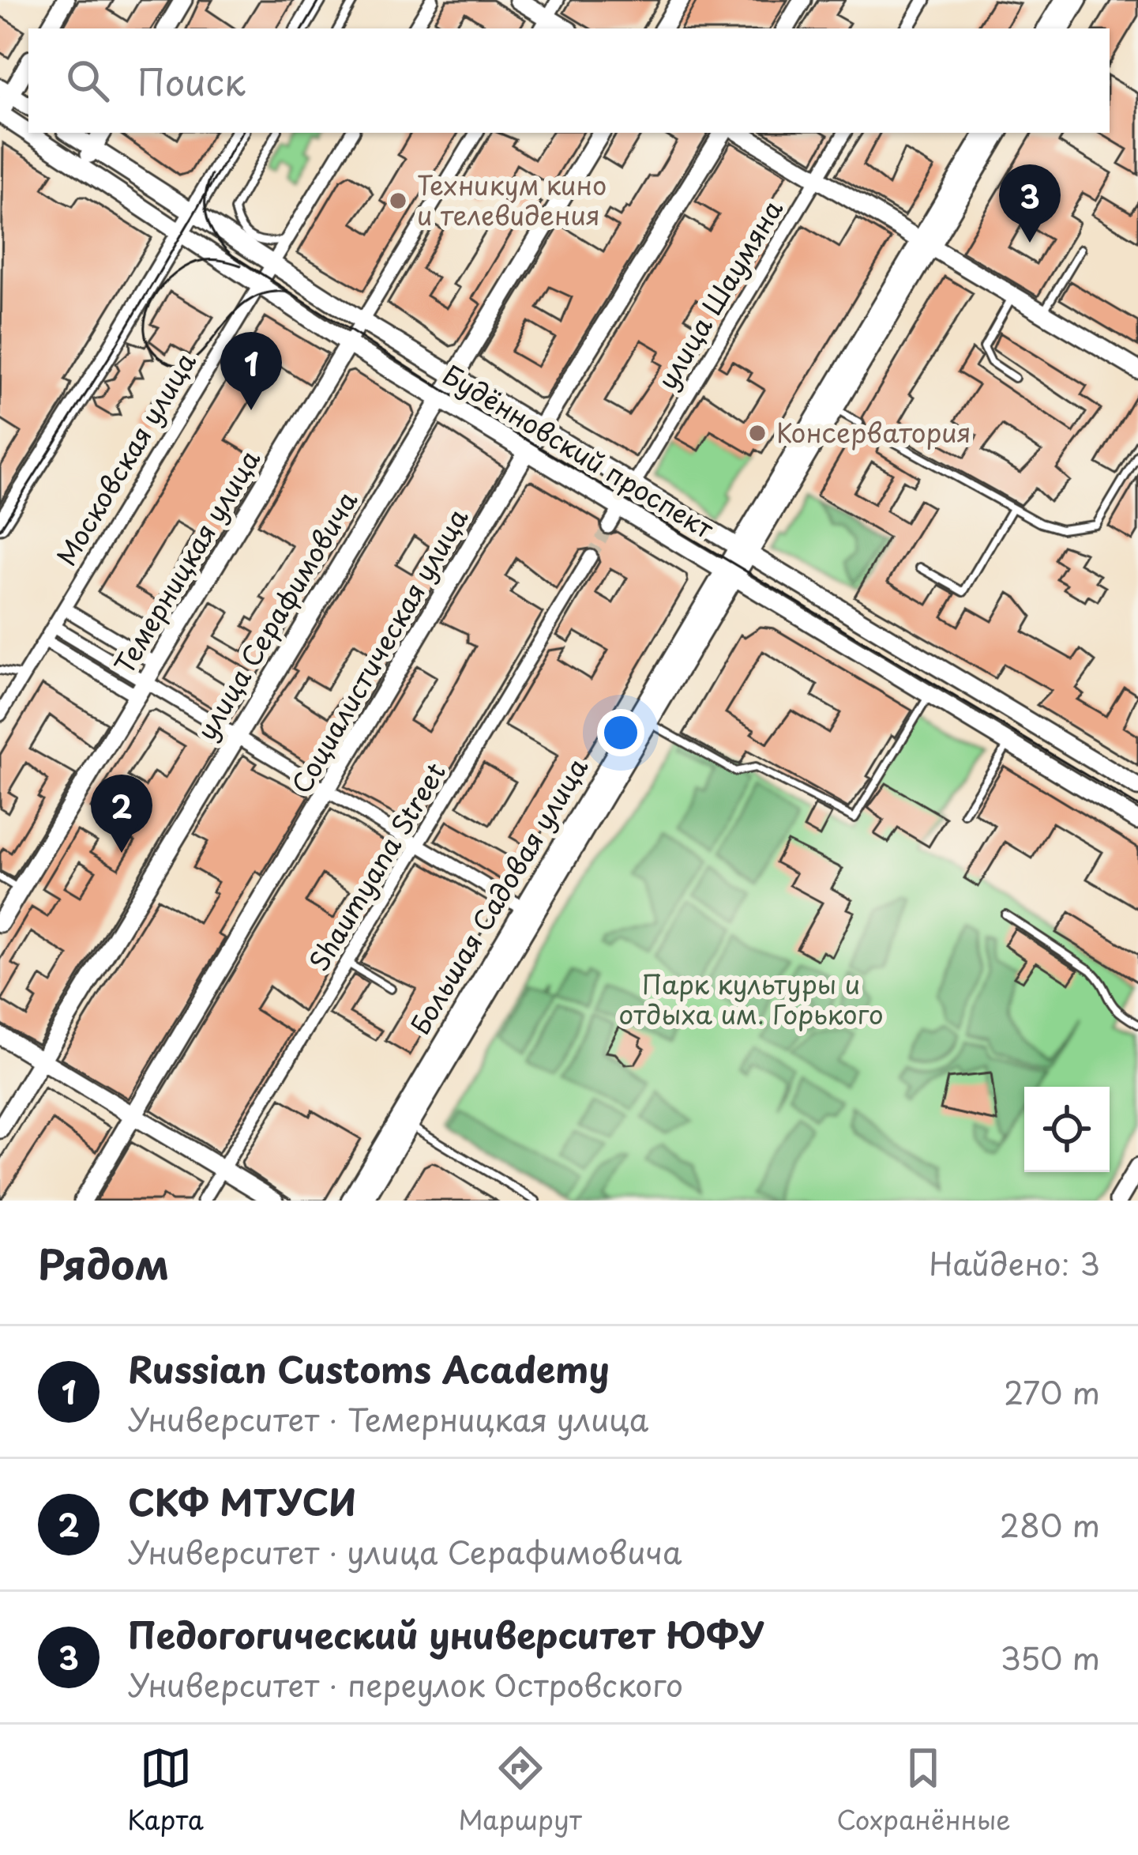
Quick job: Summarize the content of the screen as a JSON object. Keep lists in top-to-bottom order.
{
  "streets": {
    "main road": [
      "Будённовский проспект",
      "Темерницкая улица",
      "улица Серафимовича",
      "Социалистическая улица",
      "Большая Садовая улица"
    ],
    "street": ["улица Шаумяна", "Московская улица", "Shaumyana Street"]
  },
  "crossings": [
    ["улица Шаумяна", "Будённовский проспект"],
    ["Будённовский проспект", "Московская улица"],
    ["Будённовский проспект", "Темерницкая улица"],
    ["Будённовский проспект", "улица Серафимовича"],
    ["Будённовский проспект", "Социалистическая улица"],
    ["Будённовский проспект", "Большая Садовая улица"]
  ],
  "parks": ["Парк культуры и отдыха им. Горького"],
  "places": ["Техникум кино и телевидения", "Консерватория"],
  "page": {
    "search": "Поиск",
    "pins": ["3", "1", "2"],
    "heading": ["Рядом", "Найдено: 3"],
    "list": [
      {
        "mark": "1",
        "name": "Russian Customs Academy",
        "note": "Университет · Темерницкая улица",
        "value": "270 m"
      },
      {
        "mark": "2",
        "name": "СКФ МТУСИ",
        "note": "Университет · улица Серафимовича",
        "value": "280 m"
      },
      {
        "mark": "3",
        "name": "Педогогический университет ЮФУ",
        "note": "Университет · переулок Островского",
        "value": "350 m"
      }
    ],
    "nav": ["Карта", "Маршрут", "Сохранённые"]
  }
}
